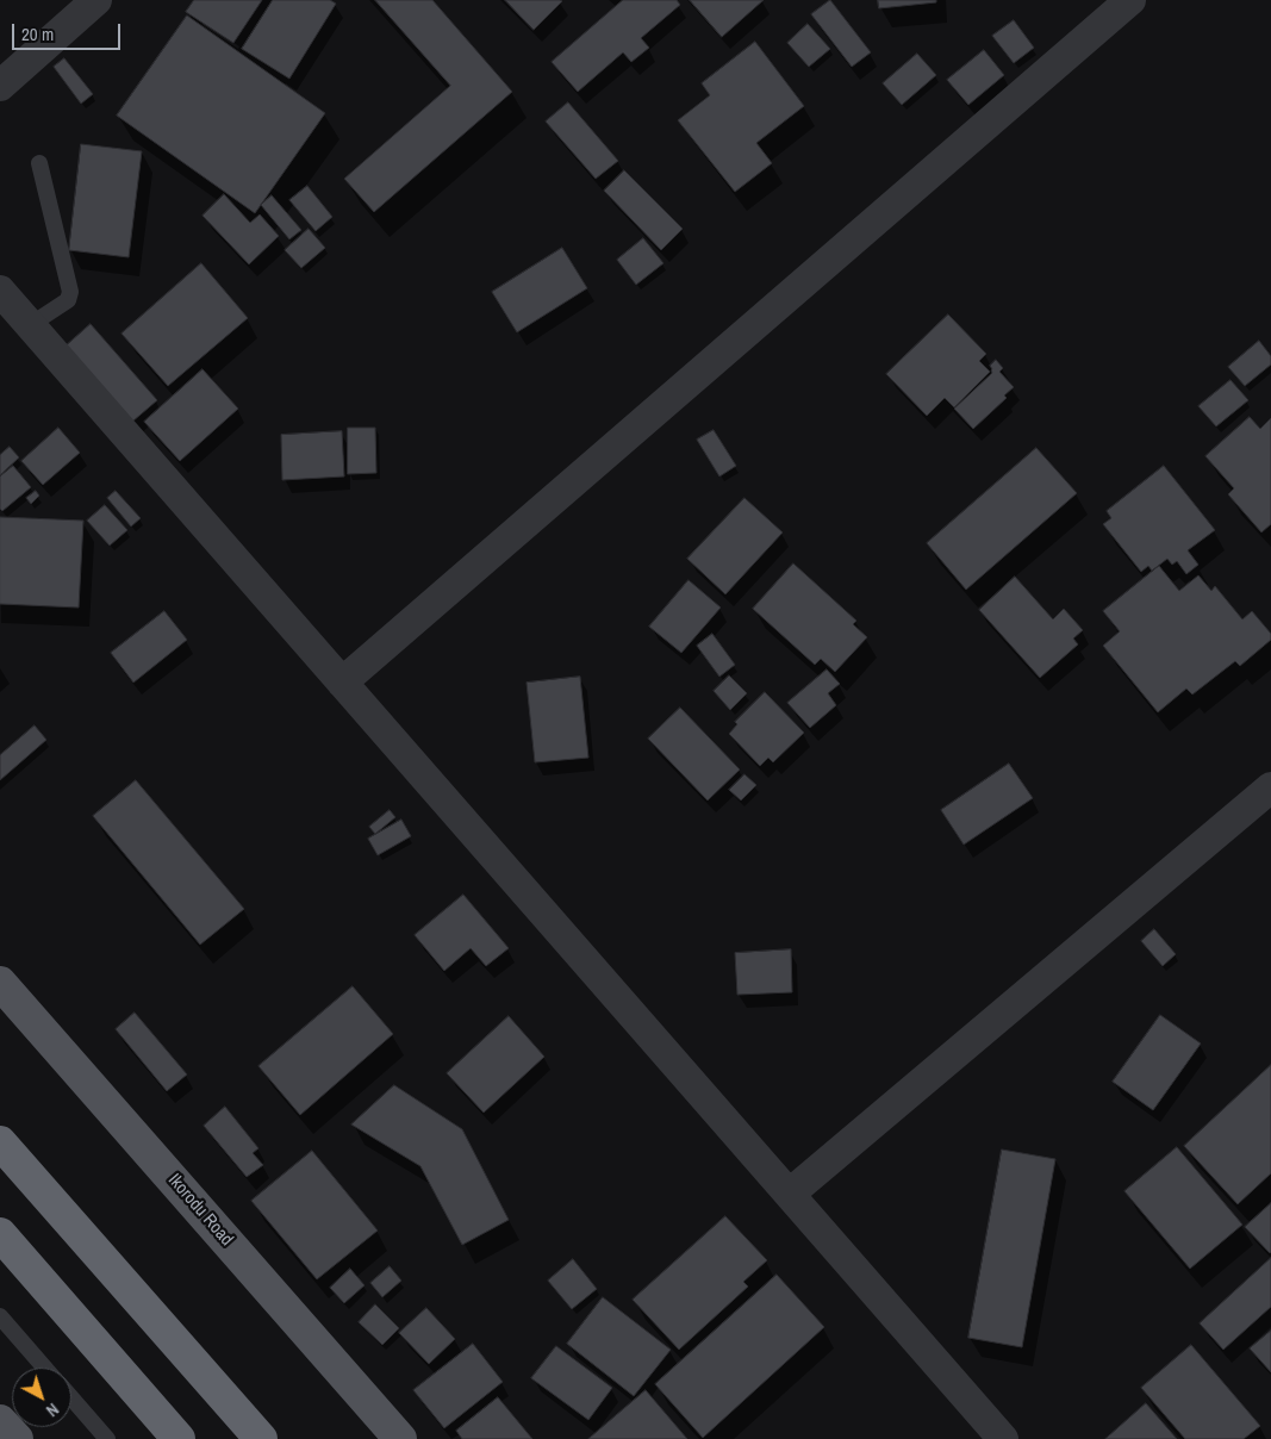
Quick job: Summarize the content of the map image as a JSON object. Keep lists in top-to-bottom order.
{
  "streets": {
    "main road": ["Ikorodu Road"]
  },
  "scale_bar": "20 m",
  "north": "bottom right"
}
